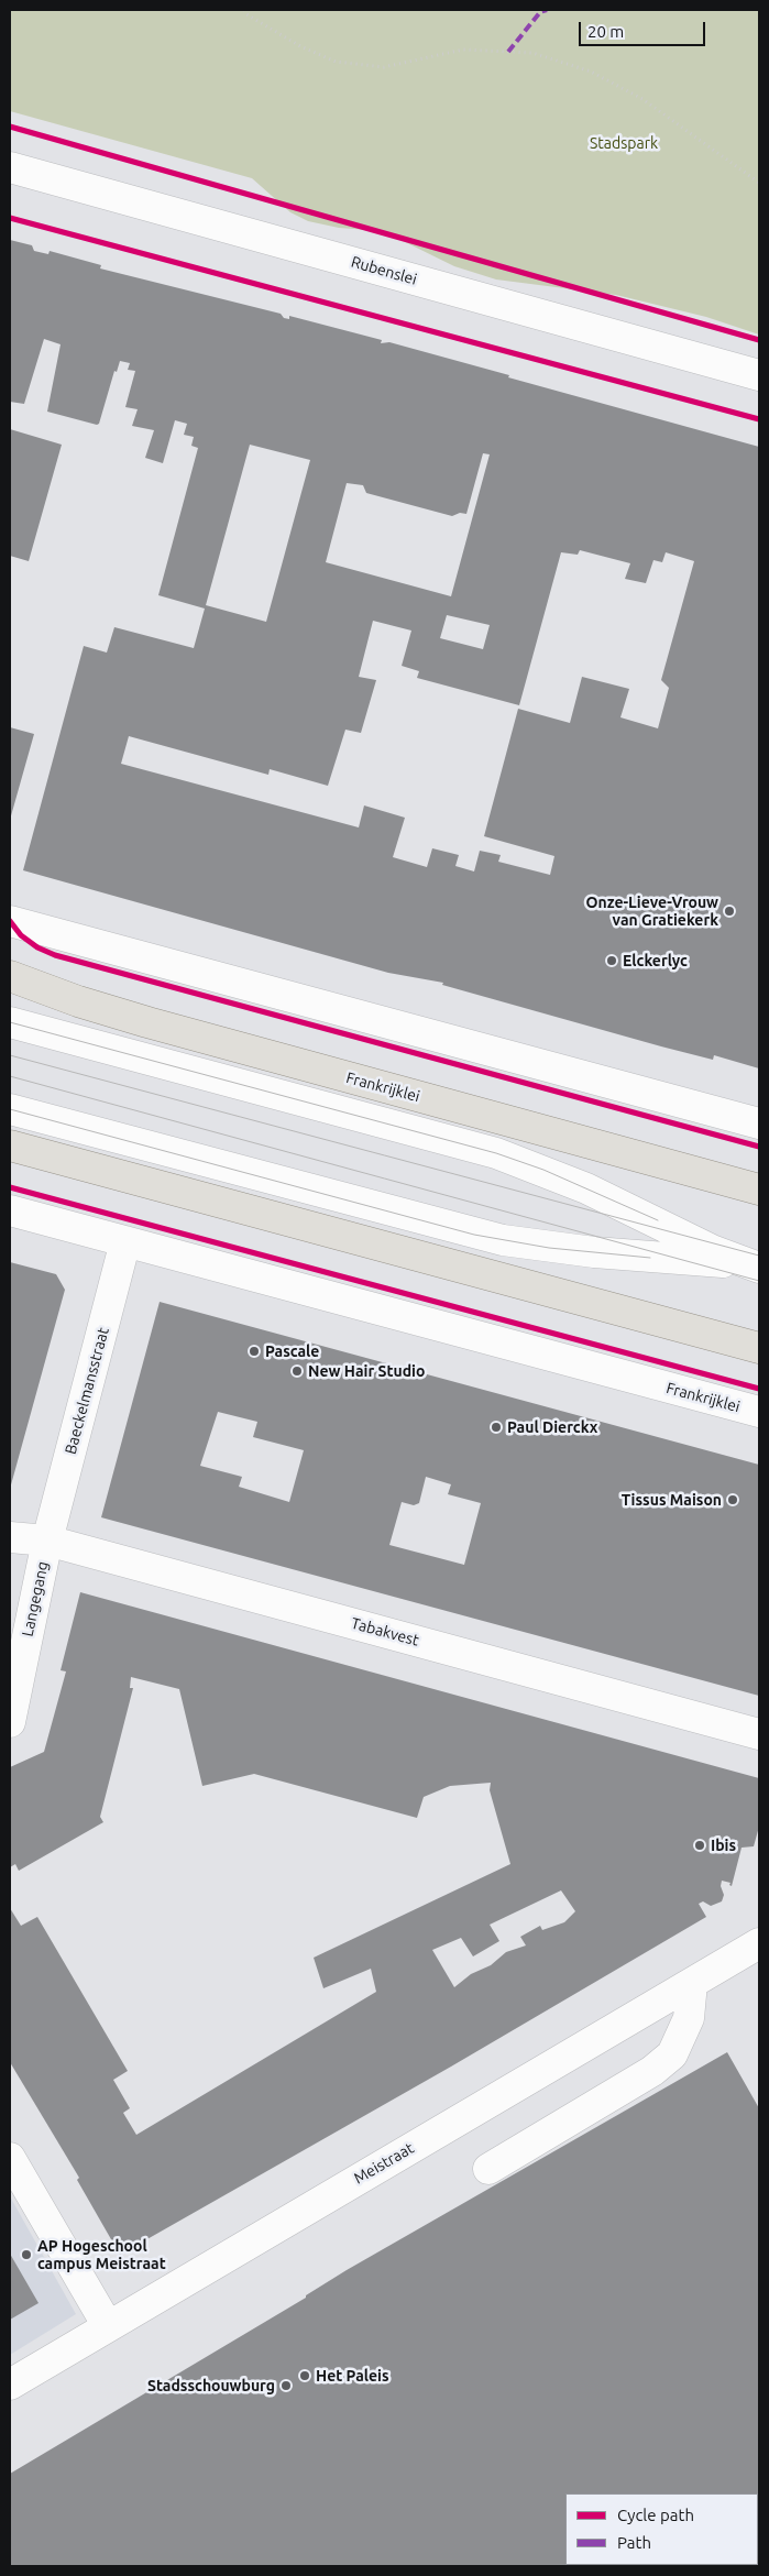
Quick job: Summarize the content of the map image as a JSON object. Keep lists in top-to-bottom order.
{
  "streets": {
    "main road": ["Frankrijklei"],
    "street": [
      "Rubenslei",
      "Baeckelmansstraat",
      "Langegang",
      "Tabakvest",
      "Meistraat"
    ]
  },
  "crossings": [
    ["Frankrijklei", "Baeckelmansstraat"],
    ["Baeckelmansstraat", "Langegang"],
    ["Baeckelmansstraat", "Tabakvest"],
    ["Langegang", "Tabakvest"]
  ],
  "parks": ["Stadspark"],
  "places": [
    "Onze-Lieve-Vrouw van Gratiekerk",
    "Elckerlyc",
    "Pascale",
    "New Hair Studio",
    "Paul Dierckx",
    "Tissus Maison",
    "Ibis",
    "AP Hogeschool campus Meistraat",
    "Het Paleis",
    "Stadsschouwburg"
  ],
  "legend": ["Cycle path", "Path"],
  "scale_bar": "20 m"
}
